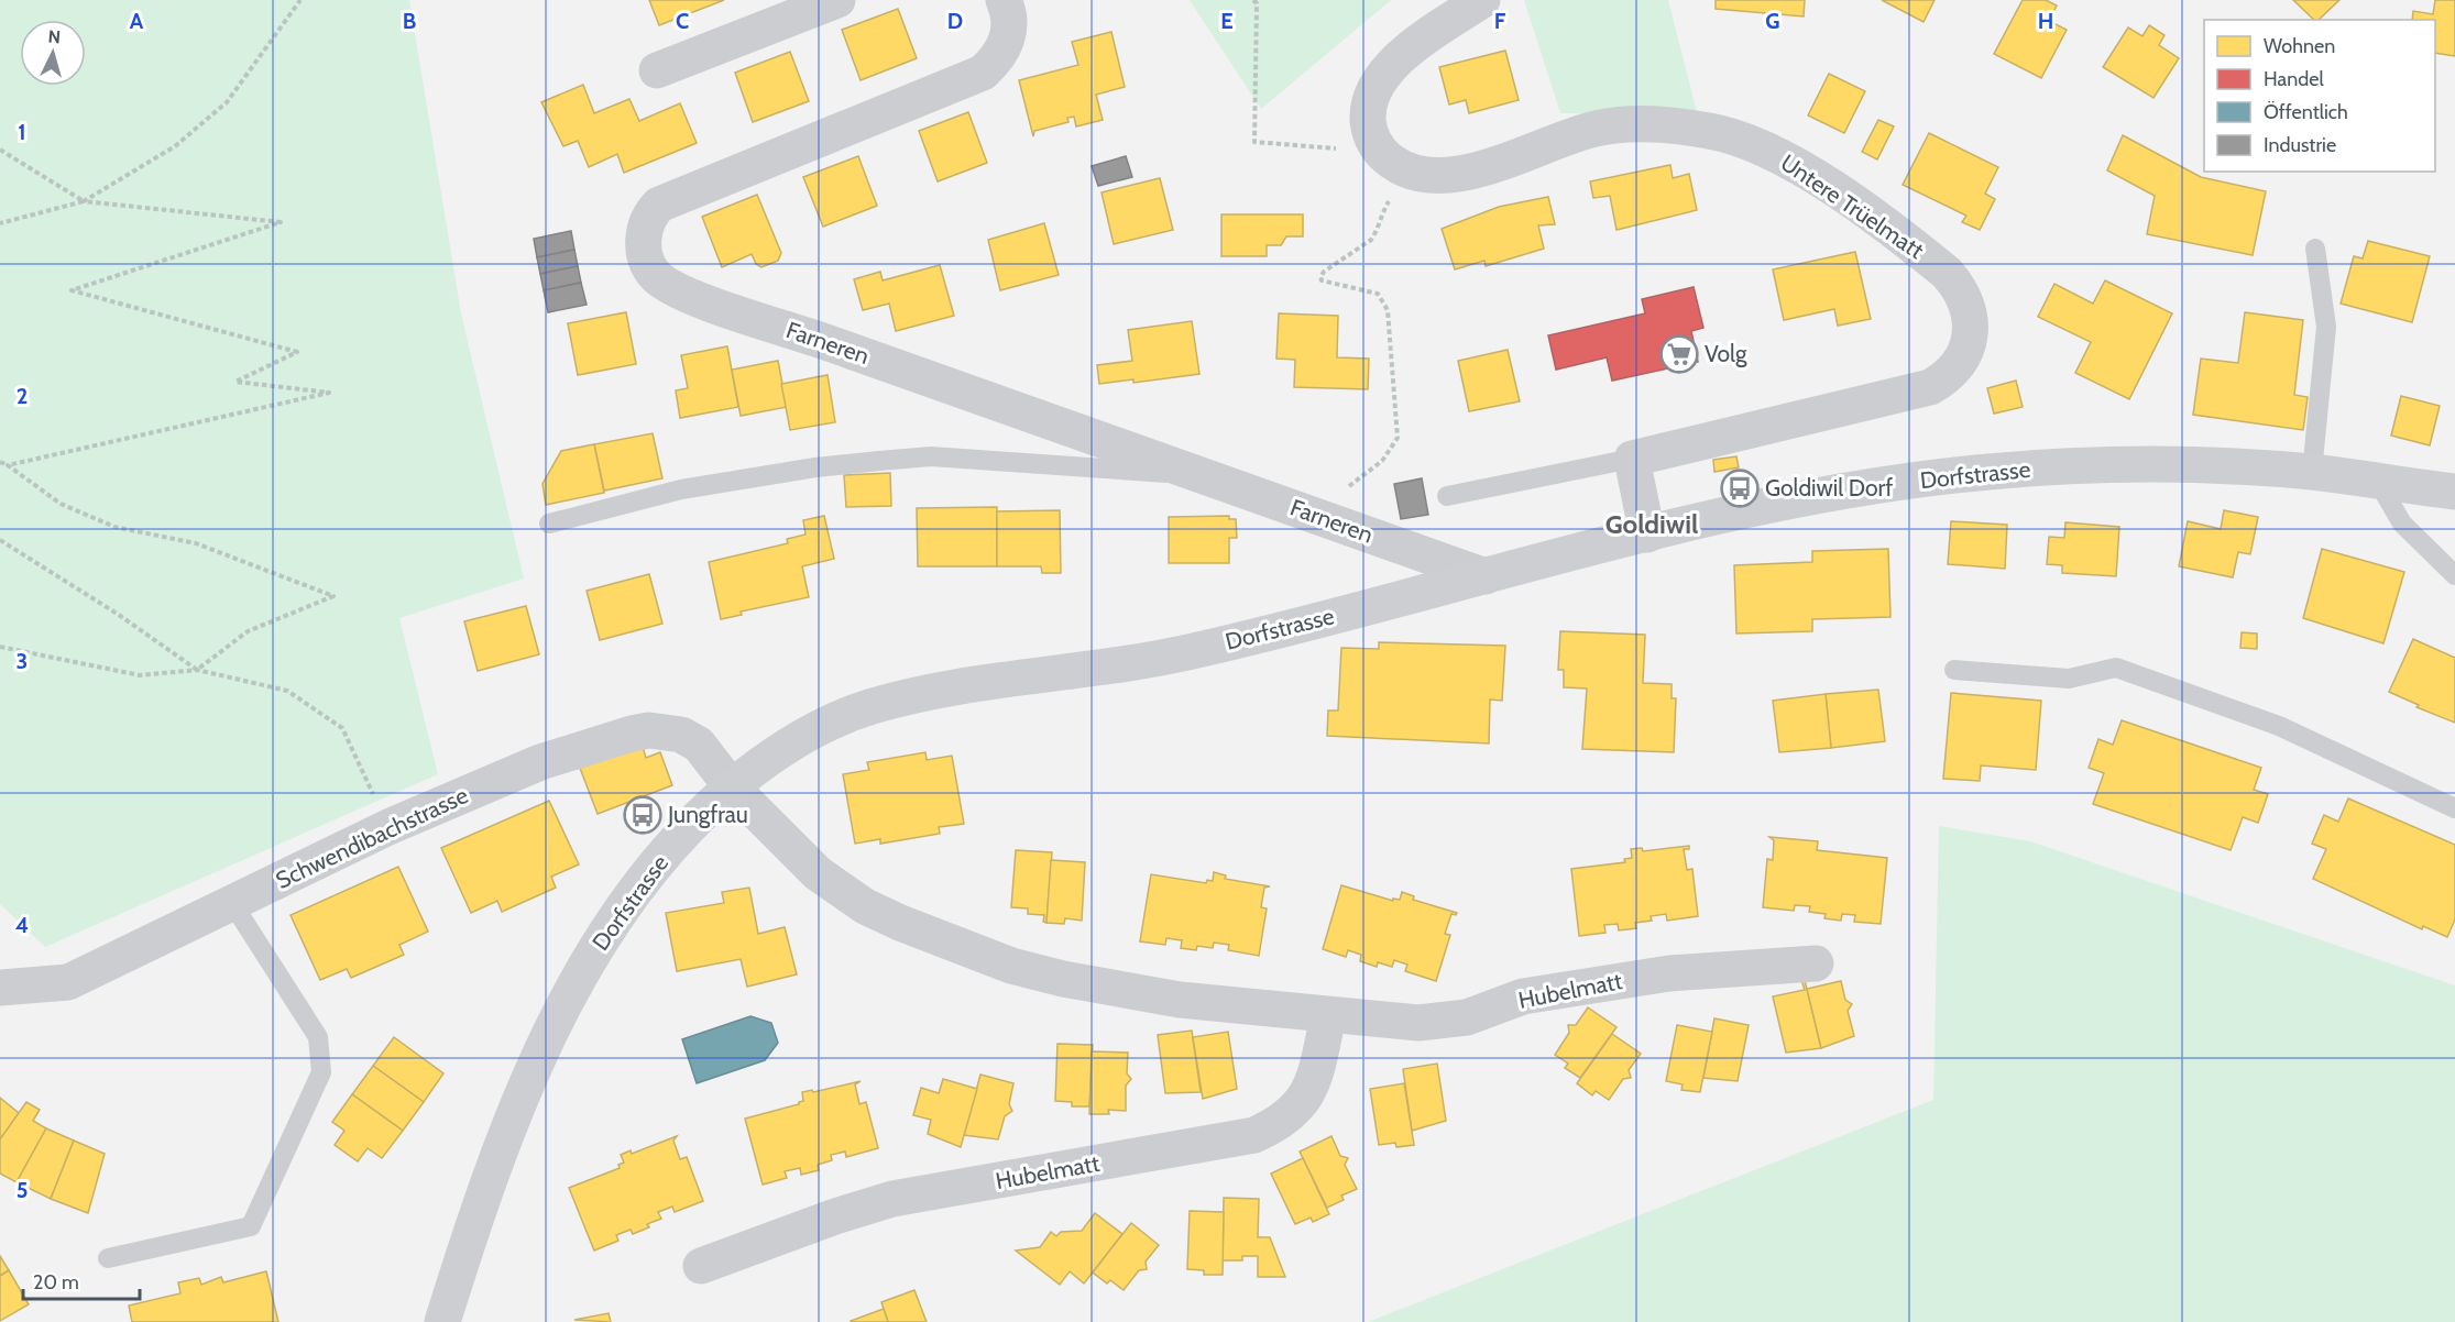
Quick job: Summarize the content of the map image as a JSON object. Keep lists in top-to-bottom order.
{
  "streets": {
    "street": [
      "Untere Trüelmatt",
      "Farneren",
      "Dorfstrasse",
      "Schwendibachstrasse",
      "Hubelmatt"
    ]
  },
  "crossings": [
    ["Farneren", "Dorfstrasse"],
    ["Dorfstrasse", "Schwendibachstrasse"],
    ["Dorfstrasse", "Hubelmatt"],
    ["Schwendibachstrasse", "Hubelmatt"]
  ],
  "districts": ["Goldiwil"],
  "places": {
    "supermarket": ["Volg"],
    "bus stop": ["Goldiwil Dorf", "Jungfrau"]
  },
  "legend": [
    "Wohnen",
    "Handel",
    "Öffentlich",
    "Industrie"
  ],
  "scale_bar": "20 m",
  "north": "top",
  "grid": {
    "columns": [
      "A",
      "B",
      "C",
      "D",
      "E",
      "F",
      "G",
      "H"
    ],
    "rows": [
      "1",
      "2",
      "3",
      "4",
      "5"
    ]
  }
}
